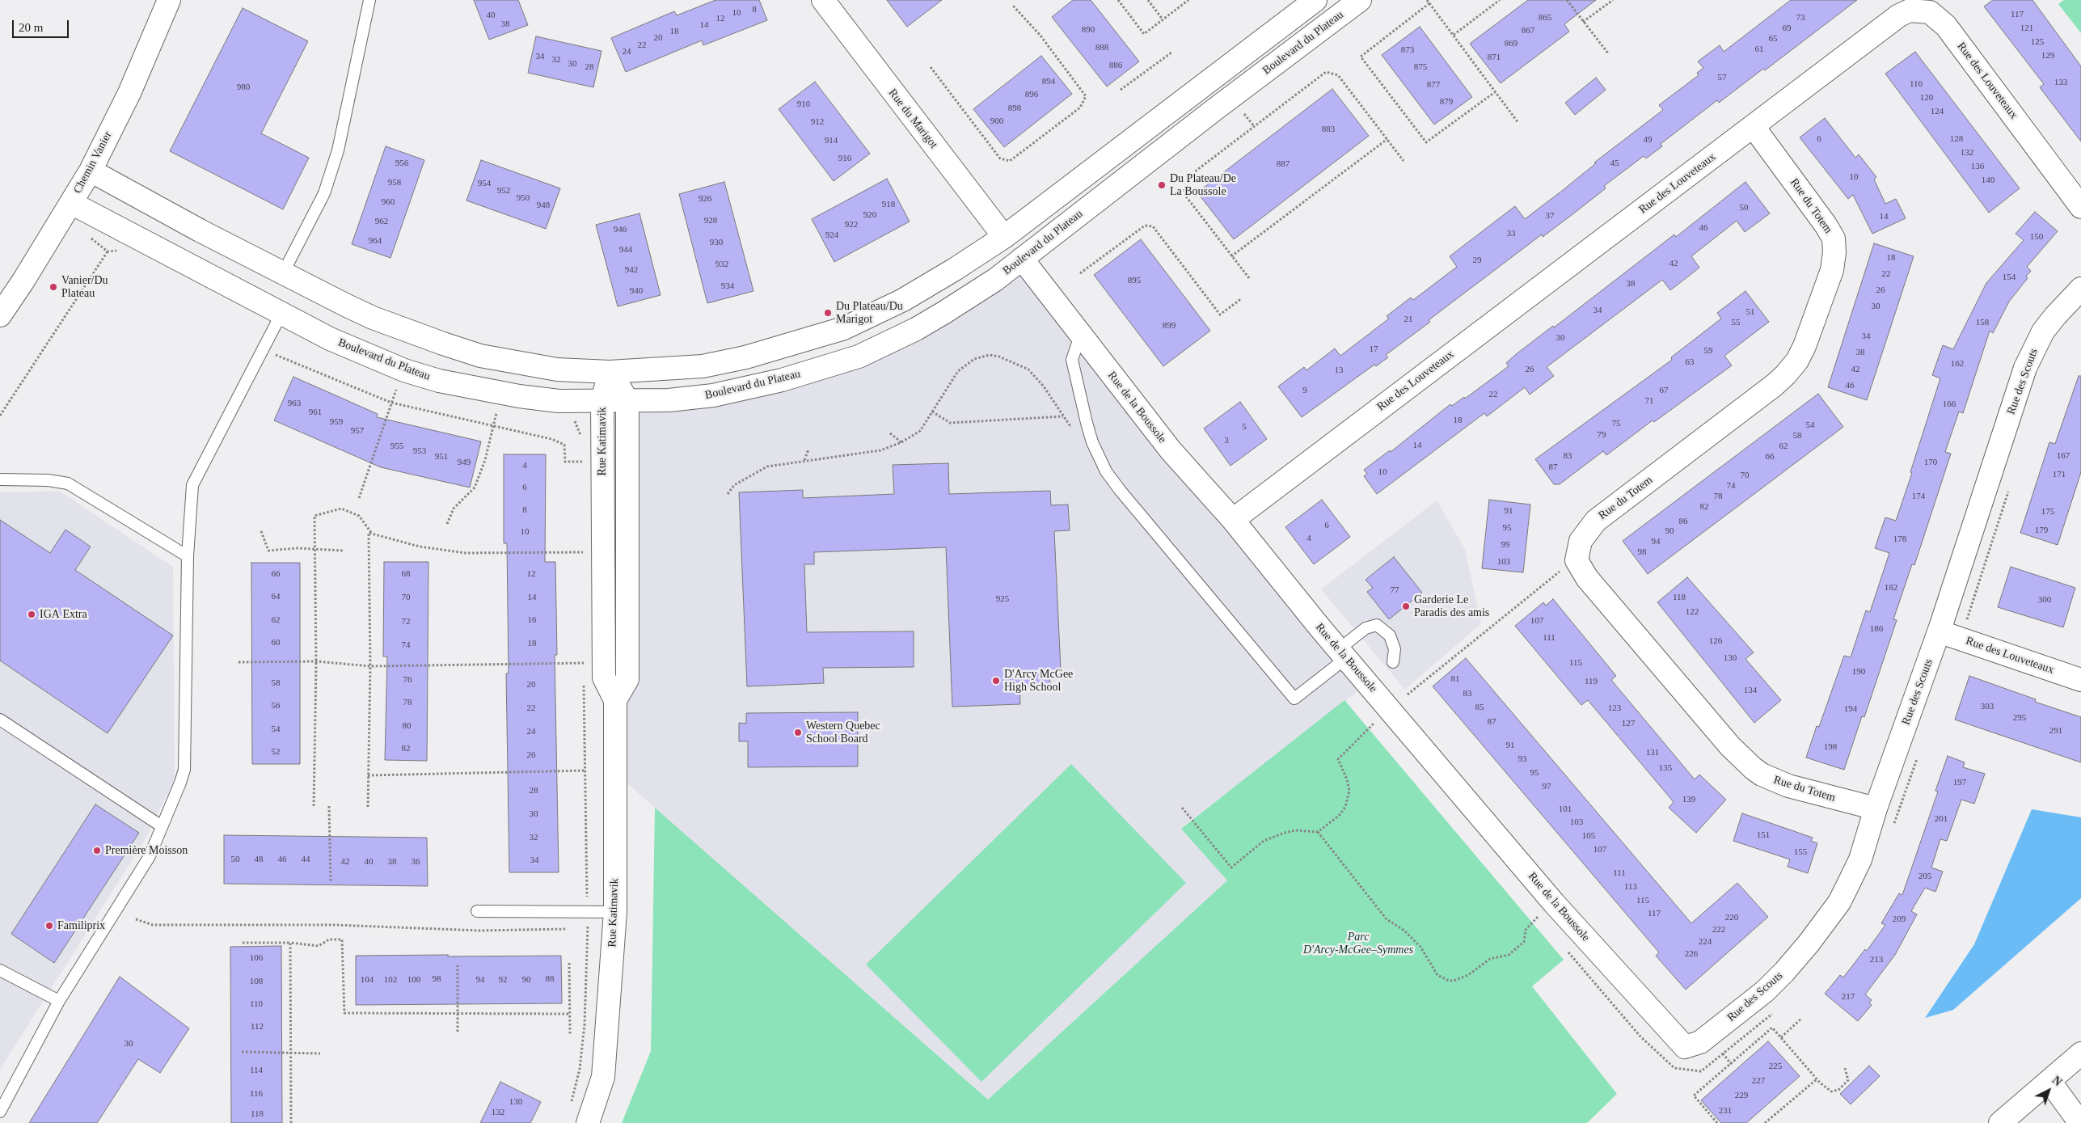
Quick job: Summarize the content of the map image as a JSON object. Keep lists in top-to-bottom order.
{
  "streets": {
    "main road": [
      "Boulevard du Plateau",
      "Rue des Louveteaux",
      "Rue du Marigot",
      "Chemin Vanier",
      "Rue du Totem",
      "Rue des Scouts",
      "Rue de la Boussole",
      "Rue Katimavik"
    ]
  },
  "crossings": [
    ["Boulevard du Plateau", "Rue du Marigot"],
    ["Boulevard du Plateau", "Chemin Vanier"],
    ["Boulevard du Plateau", "Rue de la Boussole"],
    ["Boulevard du Plateau", "Rue Katimavik"],
    ["Rue des Louveteaux", "Rue du Totem"],
    ["Rue des Louveteaux", "Rue des Scouts"],
    ["Rue des Louveteaux", "Rue de la Boussole"],
    ["Rue du Marigot", "Rue de la Boussole"],
    ["Rue du Totem", "Rue des Scouts"],
    ["Rue des Scouts", "Rue de la Boussole"]
  ],
  "parks": ["Parc D'Arcy-McGee–Symmes"],
  "places": [
    "Du Plateau/De La Boussole",
    "Vanier/Du Plateau",
    "Du Plateau/Du Marigot",
    "Garderie Le Paradis des amis",
    "IGA Extra",
    "D'Arcy McGee High School",
    "Western Quebec School Board",
    "Première Moisson",
    "Familiprix"
  ],
  "house_numbers": [
    "8",
    "10",
    "117",
    "40",
    "865",
    "73",
    "12",
    "38",
    "14",
    "69",
    "121",
    "890",
    "867",
    "18",
    "20",
    "65",
    "125",
    "869",
    "22",
    "888",
    "61",
    "873",
    "24",
    "129",
    "34",
    "871",
    "32",
    "30",
    "886",
    "28",
    "875",
    "57",
    "894",
    "133",
    "116",
    "877",
    "980",
    "896",
    "120",
    "879",
    "910",
    "898",
    "124",
    "900",
    "912",
    "883",
    "6",
    "128",
    "49",
    "914",
    "132",
    "916",
    "956",
    "45",
    "887",
    "136",
    "10",
    "140",
    "958",
    "954",
    "952",
    "950",
    "926",
    "960",
    "918",
    "948",
    "50",
    "920",
    "37",
    "14",
    "928",
    "962",
    "922",
    "46",
    "946",
    "33",
    "924",
    "150",
    "964",
    "930",
    "944",
    "18",
    "29",
    "42",
    "932",
    "942",
    "22",
    "154",
    "895",
    "38",
    "934",
    "26",
    "940",
    "30",
    "34",
    "51",
    "21",
    "55",
    "158",
    "899",
    "34",
    "30",
    "17",
    "59",
    "38",
    "63",
    "162",
    "26",
    "42",
    "13",
    "46",
    "9",
    "67",
    "22",
    "71",
    "963",
    "166",
    "961",
    "18",
    "959",
    "75",
    "54",
    "5",
    "957",
    "79",
    "58",
    "3",
    "14",
    "955",
    "62",
    "953",
    "83",
    "167",
    "951",
    "66",
    "949",
    "170",
    "4",
    "87",
    "10",
    "171",
    "70",
    "74",
    "6",
    "78",
    "174",
    "82",
    "8",
    "91",
    "175",
    "86",
    "6",
    "95",
    "179",
    "90",
    "10",
    "4",
    "178",
    "94",
    "99",
    "98",
    "103",
    "66",
    "68",
    "12",
    "182",
    "77",
    "64",
    "70",
    "14",
    "118",
    "925",
    "300",
    "122",
    "62",
    "16",
    "107",
    "72",
    "186",
    "111",
    "126",
    "60",
    "18",
    "74",
    "130",
    "115",
    "190",
    "81",
    "76",
    "119",
    "58",
    "20",
    "134",
    "83",
    "78",
    "56",
    "303",
    "85",
    "22",
    "123",
    "194",
    "295",
    "87",
    "127",
    "80",
    "54",
    "291",
    "24",
    "91",
    "198",
    "82",
    "52",
    "131",
    "26",
    "93",
    "135",
    "95",
    "197",
    "97",
    "28",
    "139",
    "101",
    "30",
    "201",
    "103",
    "151",
    "105",
    "32",
    "107",
    "155",
    "50",
    "48",
    "46",
    "44",
    "34",
    "42",
    "40",
    "38",
    "36",
    "111",
    "205",
    "113",
    "115",
    "117",
    "220",
    "209",
    "222",
    "224",
    "226",
    "106",
    "213",
    "98",
    "88",
    "104",
    "102",
    "100",
    "94",
    "92",
    "90",
    "108",
    "217",
    "110",
    "112",
    "30",
    "225",
    "114",
    "227",
    "116",
    "229",
    "130",
    "231",
    "132",
    "118"
  ],
  "scale_bar": "20 m",
  "north": "top right"
}
